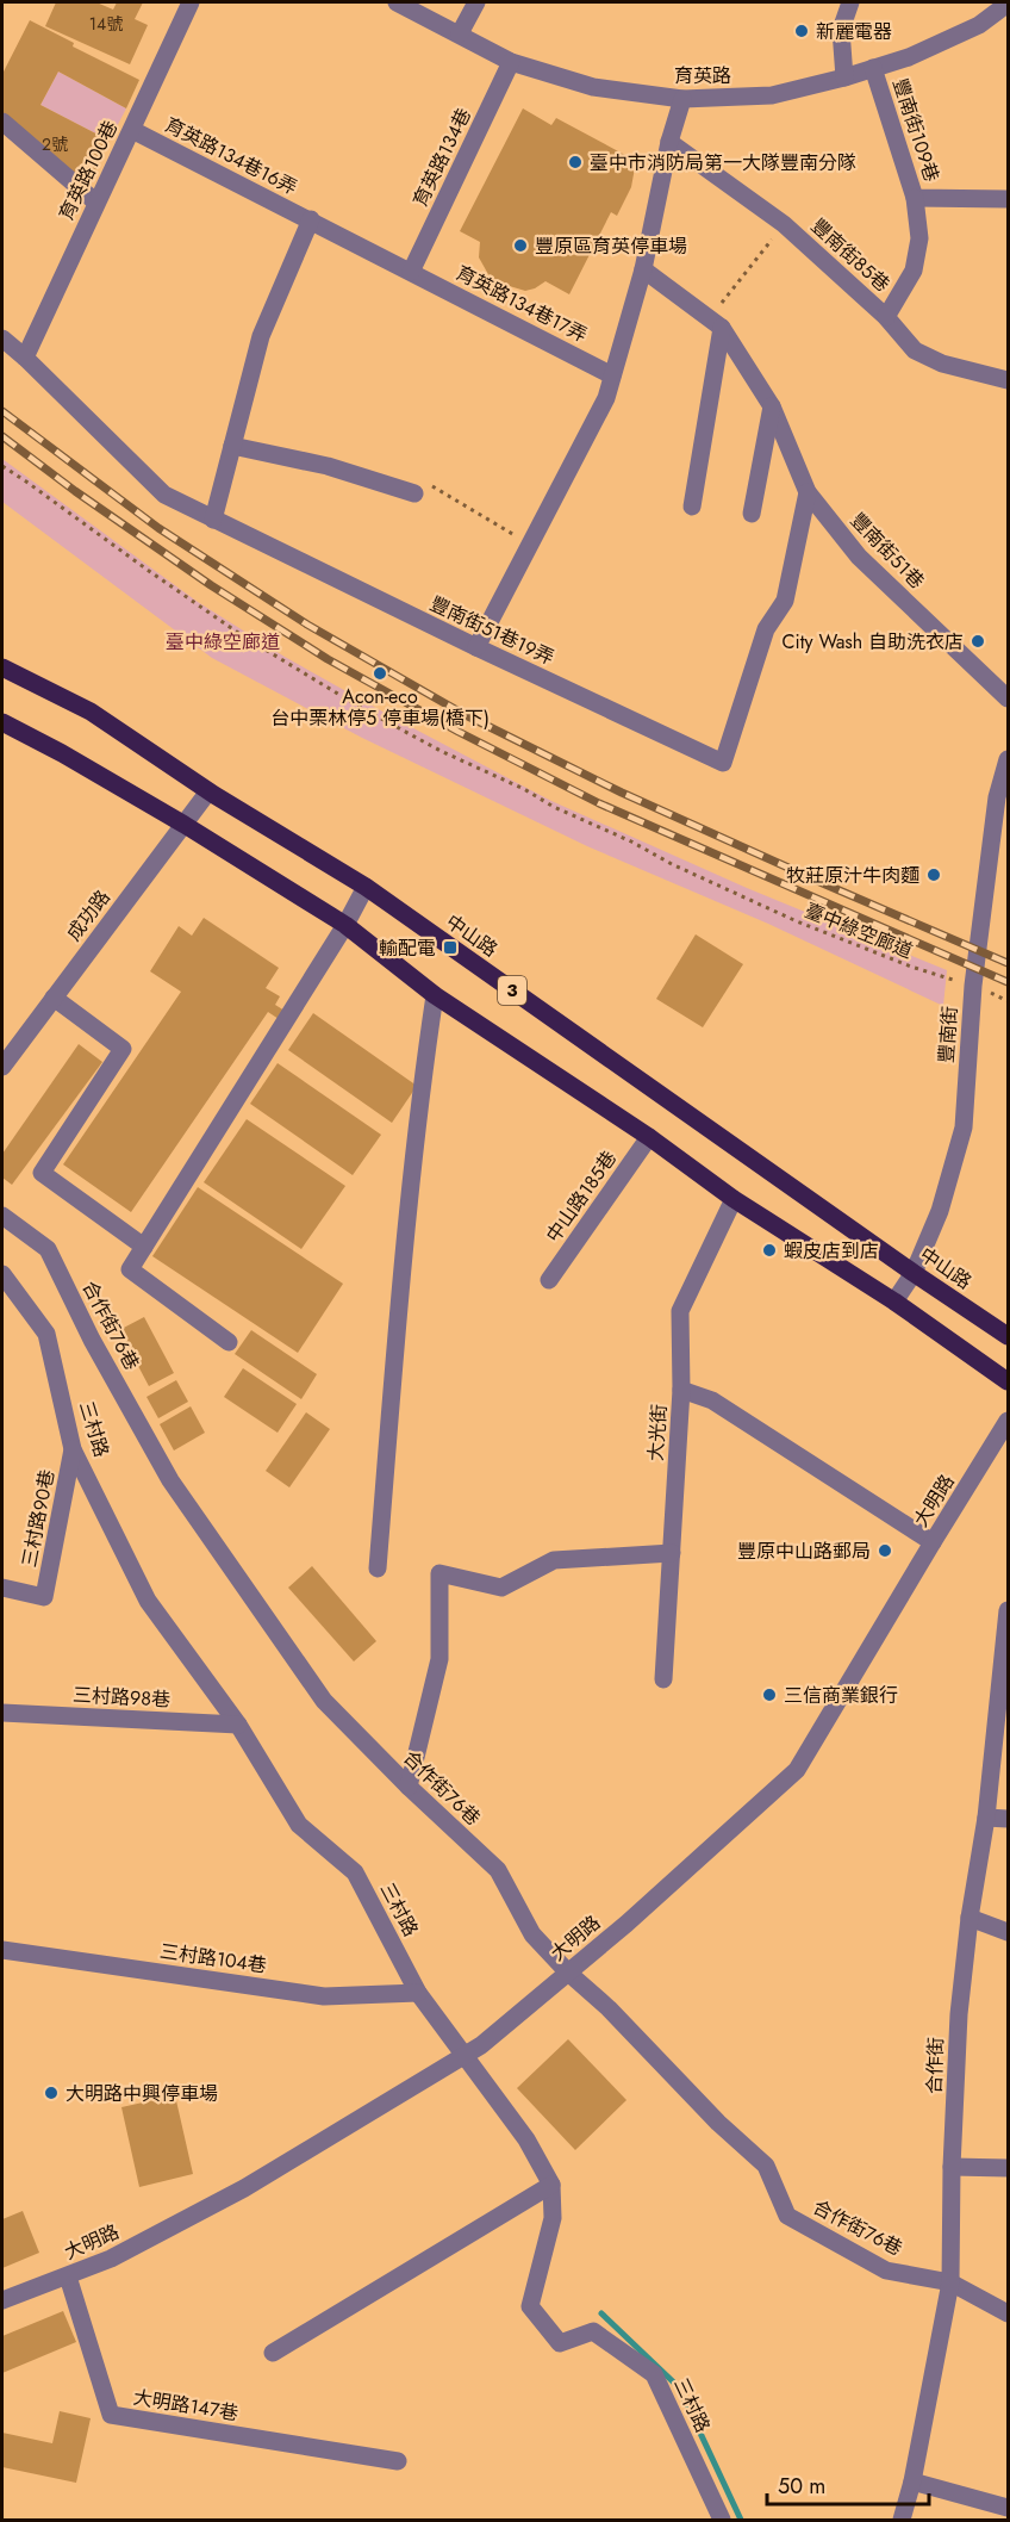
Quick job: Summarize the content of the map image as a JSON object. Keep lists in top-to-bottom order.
{
  "streets": {
    "main road": ["中山路", "3"],
    "street": [
      "育英路",
      "豐南街109巷",
      "育英路134巷16弄",
      "育英路134巷",
      "育英路100巷",
      "豐南街85巷",
      "育英路134巷17弄",
      "豐南街51巷",
      "豐南街51巷19弄",
      "成功路",
      "豐南街",
      "中山路185巷",
      "合作街76巷",
      "三村路",
      "大光街",
      "大明路",
      "三村路90巷",
      "三村路98巷",
      "三村路104巷",
      "合作街",
      "大明路147巷"
    ],
    "path": ["臺中綠空廊道"]
  },
  "crossings": [
    ["育英路", "豐南街109巷"],
    ["育英路", "育英路134巷"],
    ["育英路134巷16弄", "育英路134巷"],
    ["育英路134巷16弄", "育英路100巷"],
    ["育英路134巷16弄", "育英路134巷17弄"],
    ["育英路134巷16弄", "豐南街51巷19弄"],
    ["育英路134巷", "育英路134巷17弄"],
    ["育英路100巷", "豐南街51巷19弄"],
    ["豐南街51巷", "豐南街51巷19弄"],
    ["成功路", "中山路"],
    ["成功路", "3"],
    ["臺中綠空廊道", "豐南街"],
    ["中山路", "豐南街"],
    ["3", "豐南街"],
    ["3", "中山路185巷"],
    ["3", "大光街"],
    ["合作街76巷", "大明路"],
    ["合作街76巷", "合作街"],
    ["三村路", "大明路"],
    ["三村路", "三村路90巷"],
    ["三村路", "三村路98巷"],
    ["三村路", "三村路104巷"],
    ["大明路", "大明路147巷"]
  ],
  "parks": ["臺中綠空廊道"],
  "places": {
    "other": [
      "新麗電器",
      "臺中市消防局第一大隊豐南分隊",
      "豐原區育英停車場",
      "City Wash 自助洗衣店",
      "Acon-eco 台中栗林停5 停車場(橋下)",
      "牧莊原汁牛肉麵",
      "蝦皮店到店",
      "豐原中山路郵局",
      "三信商業銀行",
      "大明路中興停車場"
    ],
    "transit": ["輸配電"]
  },
  "house_numbers": ["14號", "2號"],
  "scale_bar": "50 m"
}
